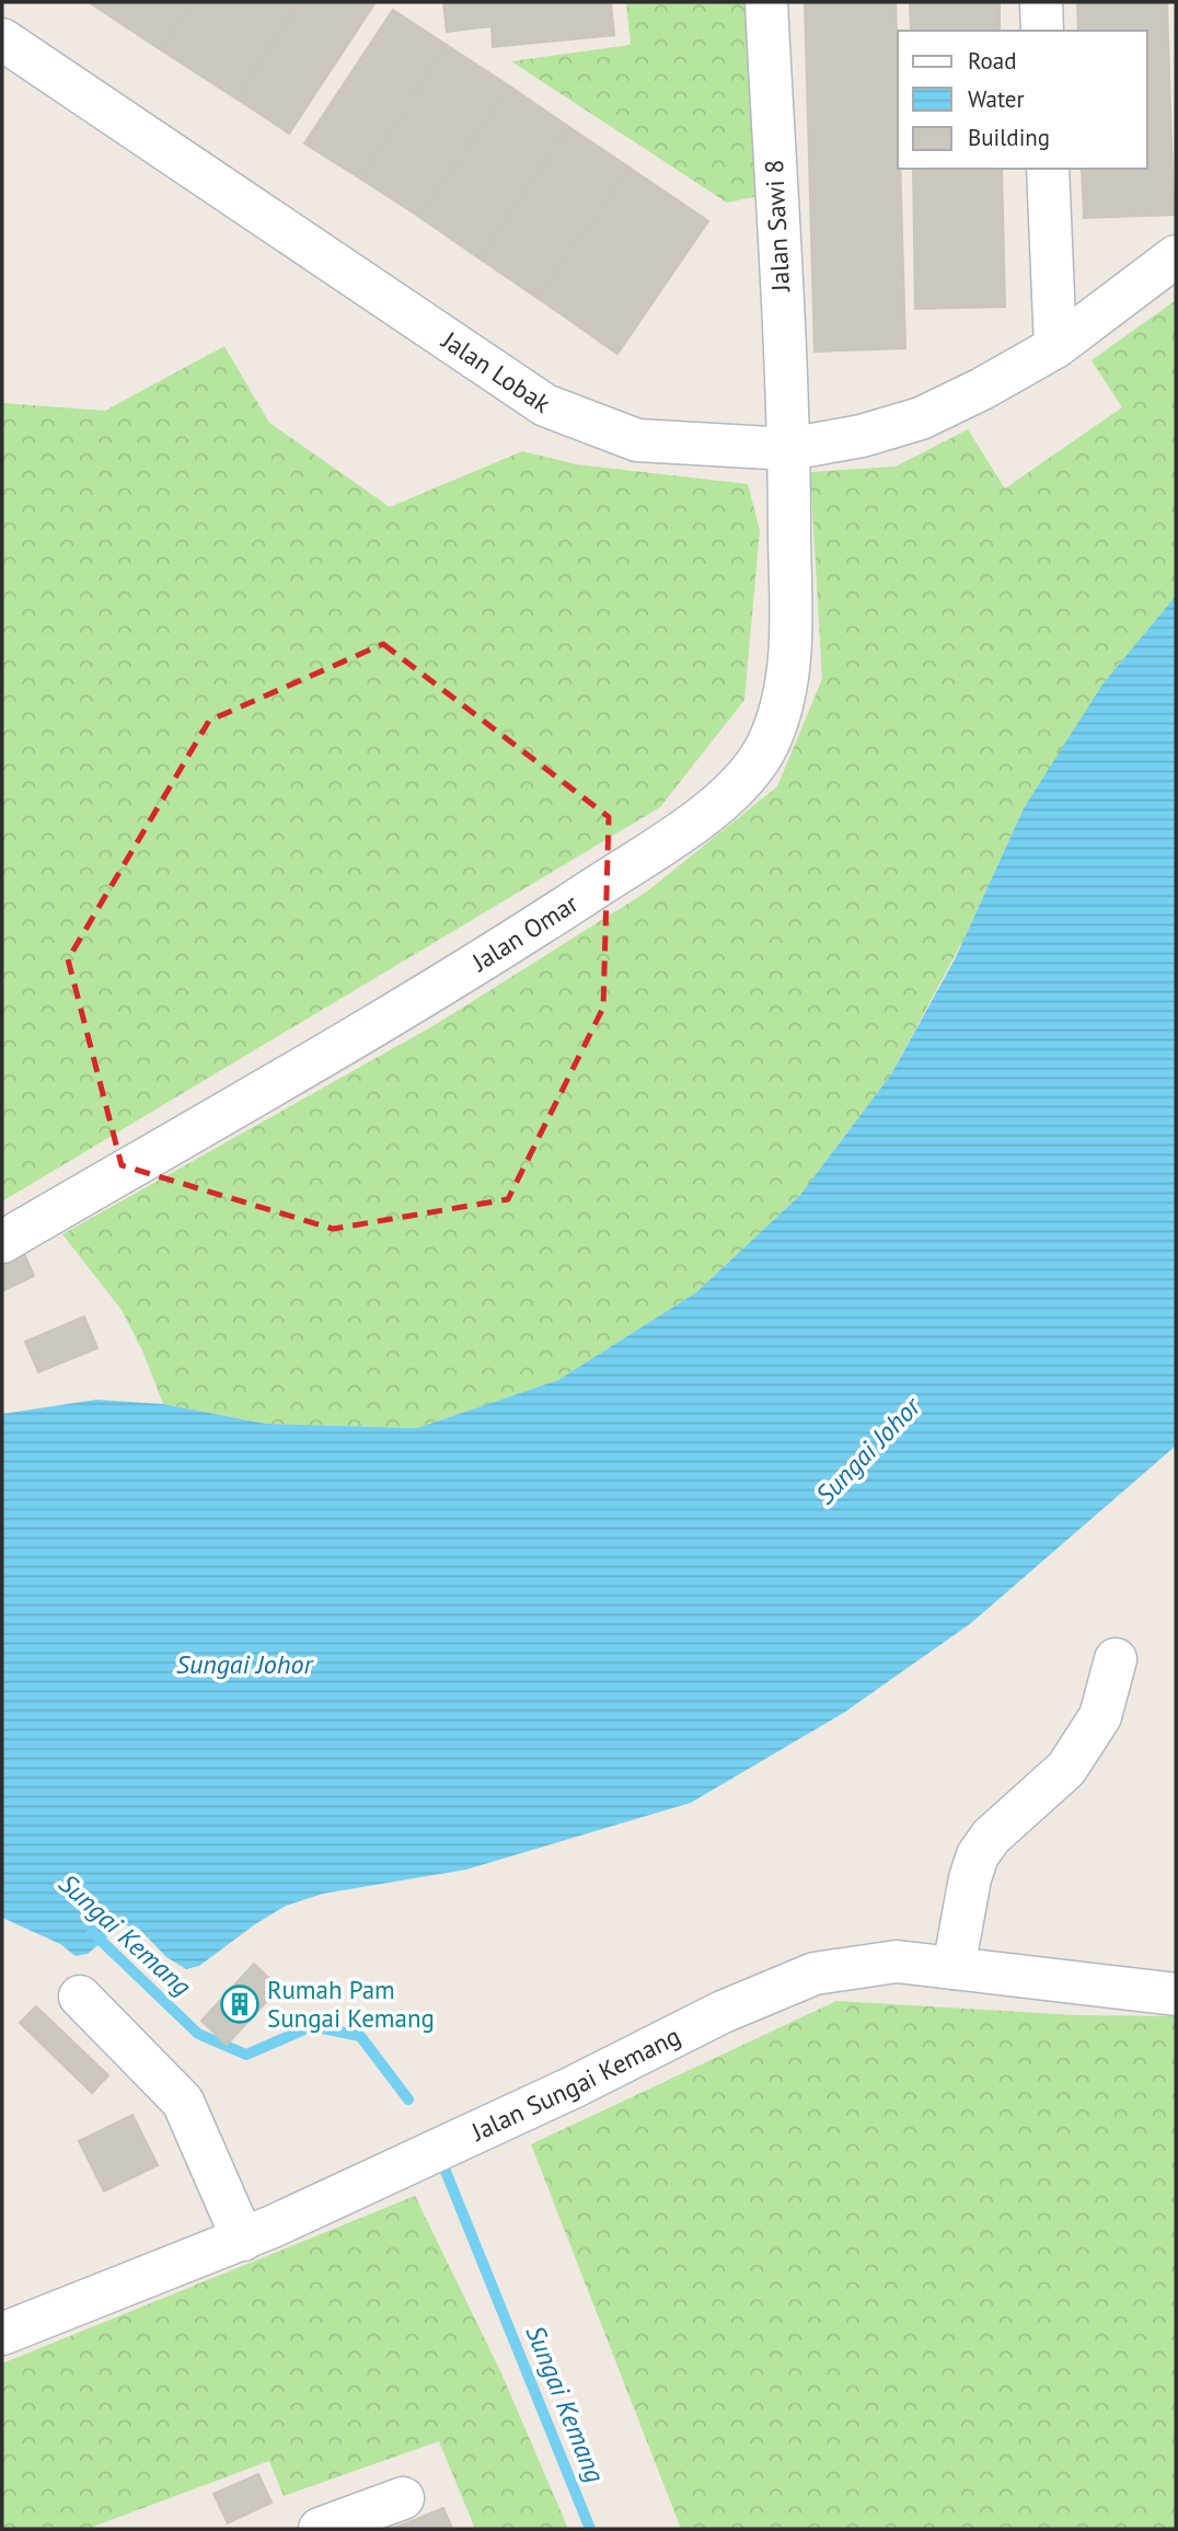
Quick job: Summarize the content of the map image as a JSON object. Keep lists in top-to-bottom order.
{
  "streets": {
    "street": [
      "Jalan Sawi 8",
      "Jalan Lobak",
      "Jalan Omar",
      "Jalan Sungai Kemang"
    ]
  },
  "crossings": [
    ["Jalan Sawi 8", "Jalan Lobak"],
    ["Jalan Sawi 8", "Jalan Omar"],
    ["Jalan Lobak", "Jalan Omar"]
  ],
  "water": ["Sungai Johor", "Sungai Kemang"],
  "places": {
    "building": ["Rumah Pam Sungai Kemang"]
  },
  "legend": ["Road", "Water", "Building"]
}
